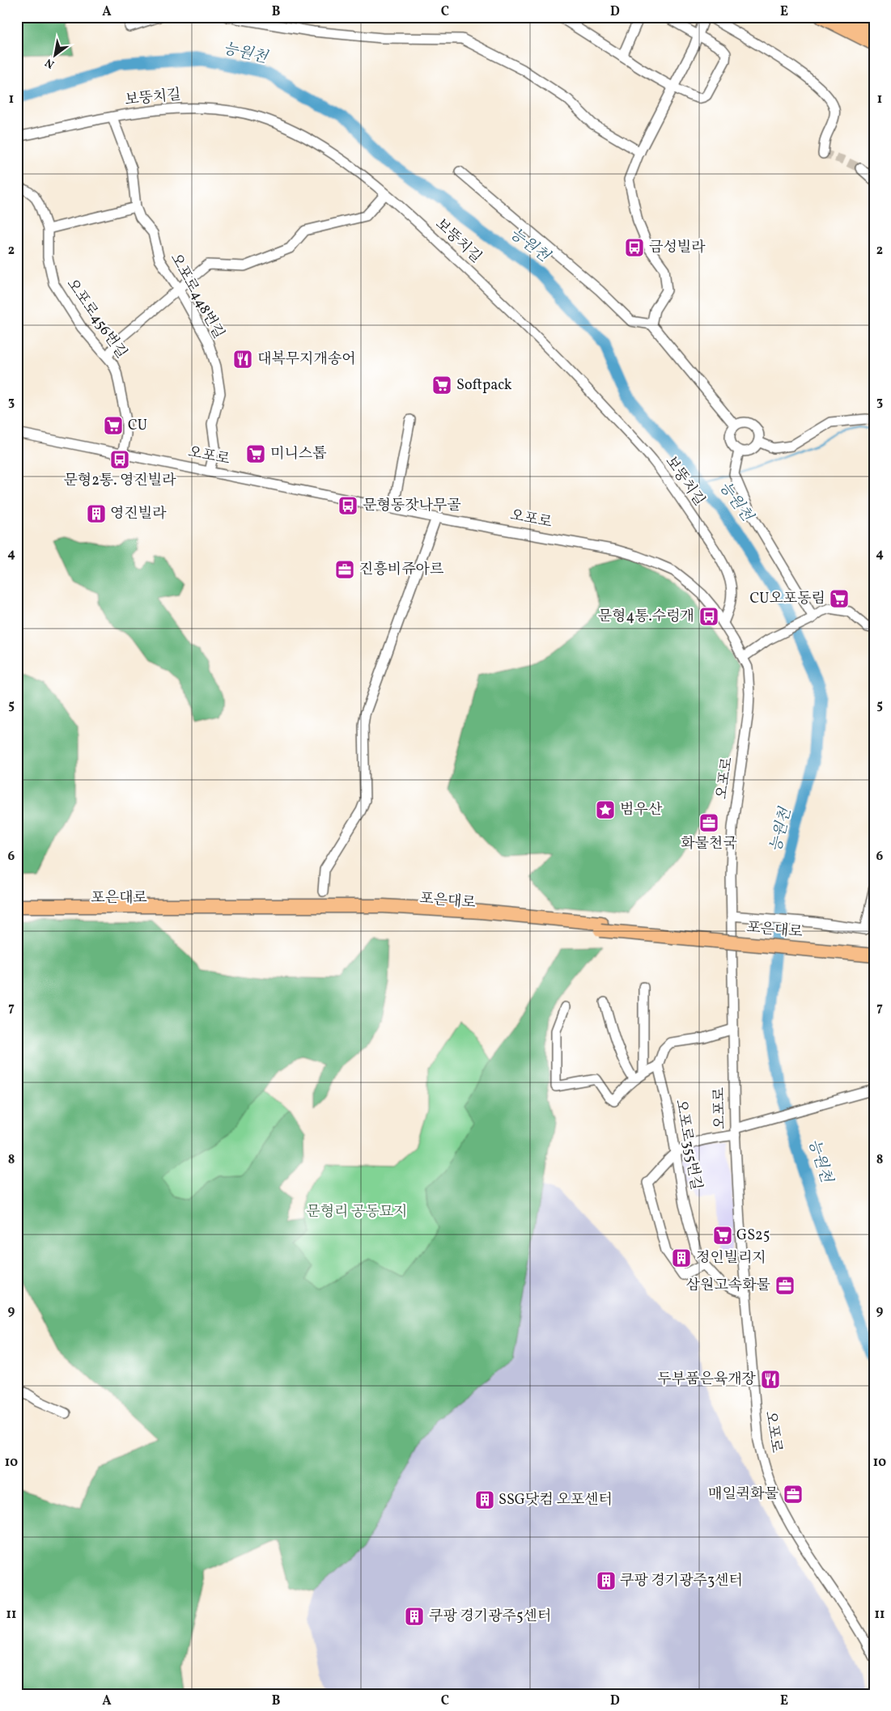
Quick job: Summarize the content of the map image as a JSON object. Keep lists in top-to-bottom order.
{
  "streets": {
    "highway": ["포은대로"],
    "street": [
      "보뚱치길",
      "오포로448번길",
      "오포로456번길",
      "오포로",
      "오포로355번길"
    ]
  },
  "crossings": [
    ["보뚱치길", "오포로448번길"],
    ["보뚱치길", "오포로"],
    ["오포로448번길", "오포로"],
    ["오포로456번길", "오포로"],
    ["오포로", "오포로355번길"]
  ],
  "water": ["능원천"],
  "parks": ["문형리 공동묘지"],
  "places": {
    "bus stop": [
      "금성빌라",
      "문형2통. 영진빌라",
      "문형동잣나무골",
      "문형4통.수렁개"
    ],
    "restaurant": ["대복무지개송어", "두부품은육개장"],
    "supermarket": [
      "Softpack",
      "CU",
      "미니스톱",
      "CU오포동림",
      "GS25"
    ],
    "building": [
      "영진빌라",
      "정인빌리지",
      "SSG닷컴 오포센터",
      "쿠팡 경기광주3센터",
      "쿠팡 경기광주5센터"
    ],
    "office": [
      "진흥비쥬아르",
      "화물천국",
      "삼원고속화물",
      "매일퀵화물"
    ],
    "place": ["범우산"]
  },
  "north": "bottom left",
  "grid": {
    "columns": [
      "A",
      "B",
      "C",
      "D",
      "E"
    ],
    "rows": [
      "1",
      "2",
      "3",
      "4",
      "5",
      "6",
      "7",
      "8",
      "9",
      "10",
      "11"
    ]
  }
}
